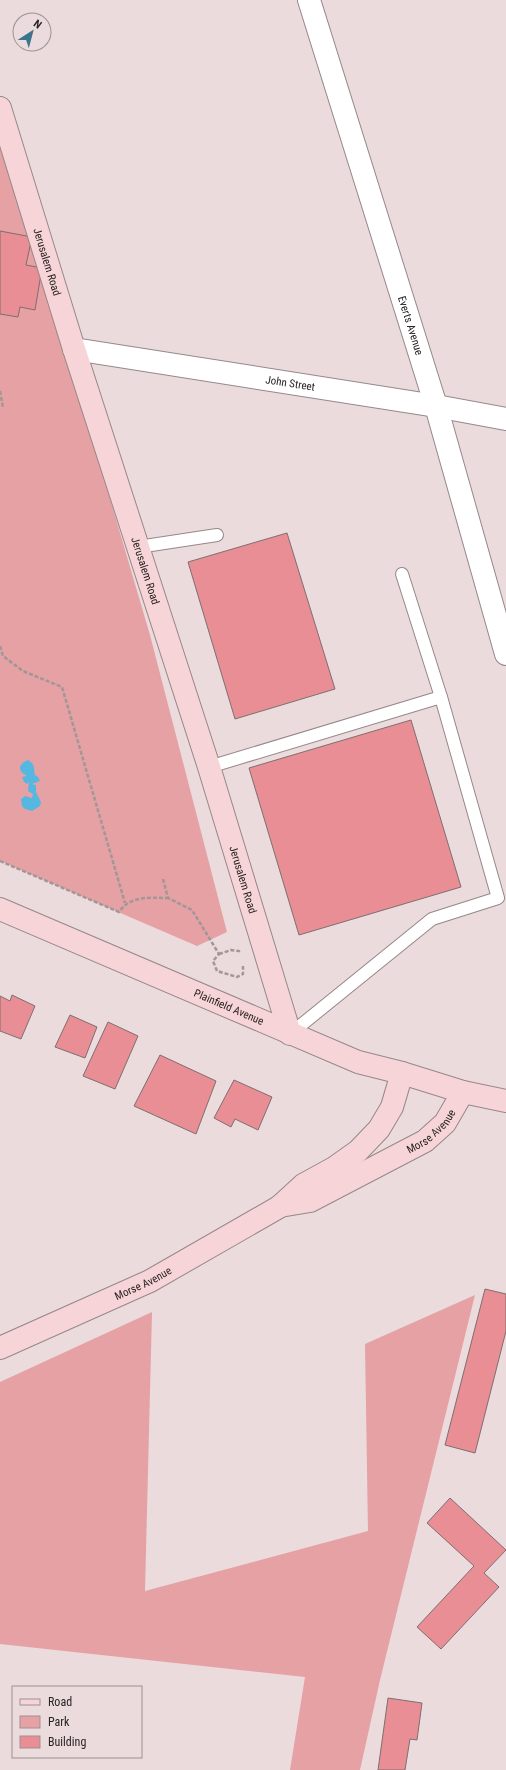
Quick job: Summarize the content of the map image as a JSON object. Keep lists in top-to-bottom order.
{
  "streets": {
    "street": [
      "Jerusalem Road",
      "Everts Avenue",
      "John Street",
      "Plainfield Avenue",
      "Morse Avenue"
    ]
  },
  "crossings": [
    ["Jerusalem Road", "John Street"],
    ["Jerusalem Road", "Plainfield Avenue"],
    ["Everts Avenue", "John Street"],
    ["Plainfield Avenue", "Morse Avenue"]
  ],
  "legend": ["Road", "Park", "Building"],
  "north": "top right"
}
